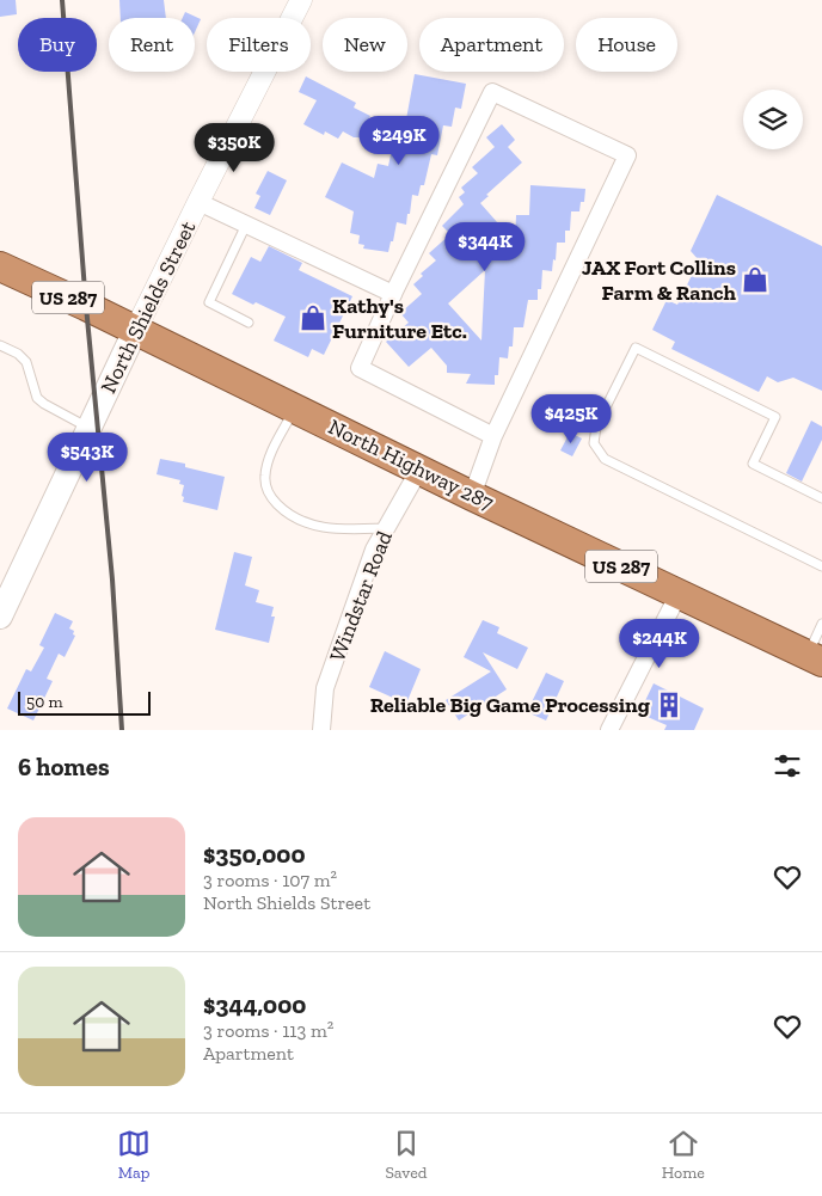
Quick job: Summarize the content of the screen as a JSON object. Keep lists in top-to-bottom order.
{
  "streets": {
    "highway": ["US 287", "North Highway 287"],
    "main road": ["North Shields Street"],
    "street": ["Windstar Road"]
  },
  "crossings": [
    ["North Shields Street", "North Highway 287"],
    ["North Highway 287", "Windstar Road"]
  ],
  "places": {
    "shop": ["JAX Fort Collins Farm & Ranch", "Kathy's Furniture Etc."],
    "building": ["Reliable Big Game Processing"]
  },
  "scale_bar": "50 m",
  "page": {
    "chip": [
      "Buy",
      "Rent",
      "Filters",
      "New",
      "Apartment",
      "House"
    ],
    "price": [
      "$249K",
      "$350K",
      "$344K",
      "$425K",
      "$543K",
      "$244K"
    ],
    "scale": "50 m",
    "heading": "6 homes",
    "list": [
      {
        "name": "$350,000",
        "note": "3 rooms · 107 m² · North Shields Street"
      },
      {
        "name": "$344,000",
        "note": "3 rooms · 113 m² · Apartment"
      }
    ],
    "tabs": ["Map", "Saved", "Home"]
  }
}
